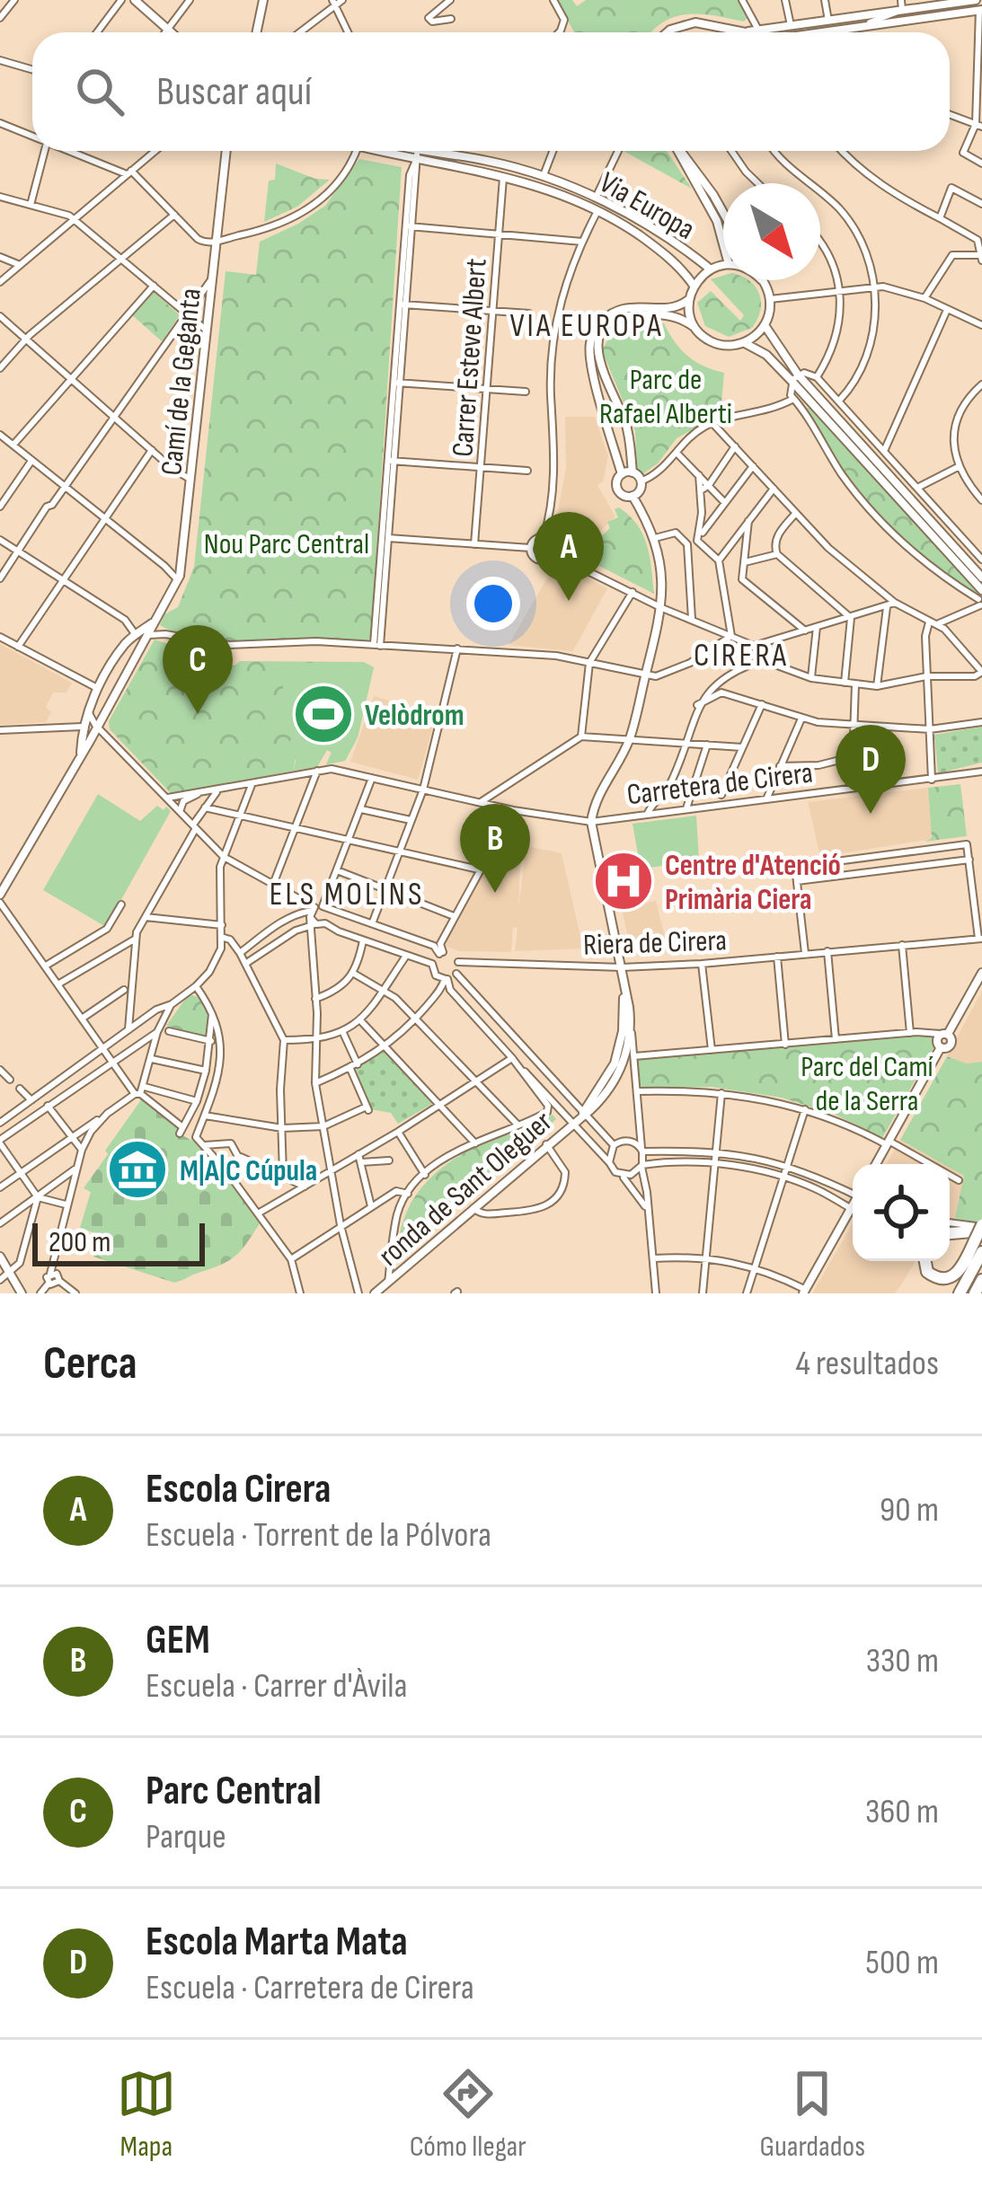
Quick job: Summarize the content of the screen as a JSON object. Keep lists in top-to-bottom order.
{
  "streets": {
    "street": [
      "Via Europa",
      "Carrer Esteve Albert",
      "Camí de la Geganta",
      "Carretera de Cirera",
      "Riera de Cirera",
      "ronda de Sant Oleguer"
    ]
  },
  "crossings": [
    ["Via Europa", "Carrer Esteve Albert"]
  ],
  "districts": ["VIA EUROPA", "CIRERA", "ELS MOLINS"],
  "parks": ["Parc de Rafael Alberti", "Nou Parc Central", "Parc del Camí de la Serra"],
  "places": {
    "sports": ["Velòdrom"],
    "hospital": ["Centre d'Atenció Primària Ciera"],
    "museum": ["M|A|C Cúpula"]
  },
  "scale_bar": "200 m",
  "north": "bottom right",
  "page": {
    "search": "Buscar aquí",
    "pins": [
      "A",
      "C",
      "D",
      "B"
    ],
    "scale": "200 m",
    "heading": ["Cerca", "4 resultados"],
    "list": [
      {
        "mark": "A",
        "name": "Escola Cirera",
        "note": "Escuela · Torrent de la Pólvora",
        "value": "90 m"
      },
      {
        "mark": "B",
        "name": "GEM",
        "note": "Escuela · Carrer d'Àvila",
        "value": "330 m"
      },
      {
        "mark": "C",
        "name": "Parc Central",
        "note": "Parque",
        "value": "360 m"
      },
      {
        "mark": "D",
        "name": "Escola Marta Mata",
        "note": "Escuela · Carretera de Cirera",
        "value": "500 m"
      }
    ],
    "nav": ["Mapa", "Cómo llegar", "Guardados"]
  }
}
